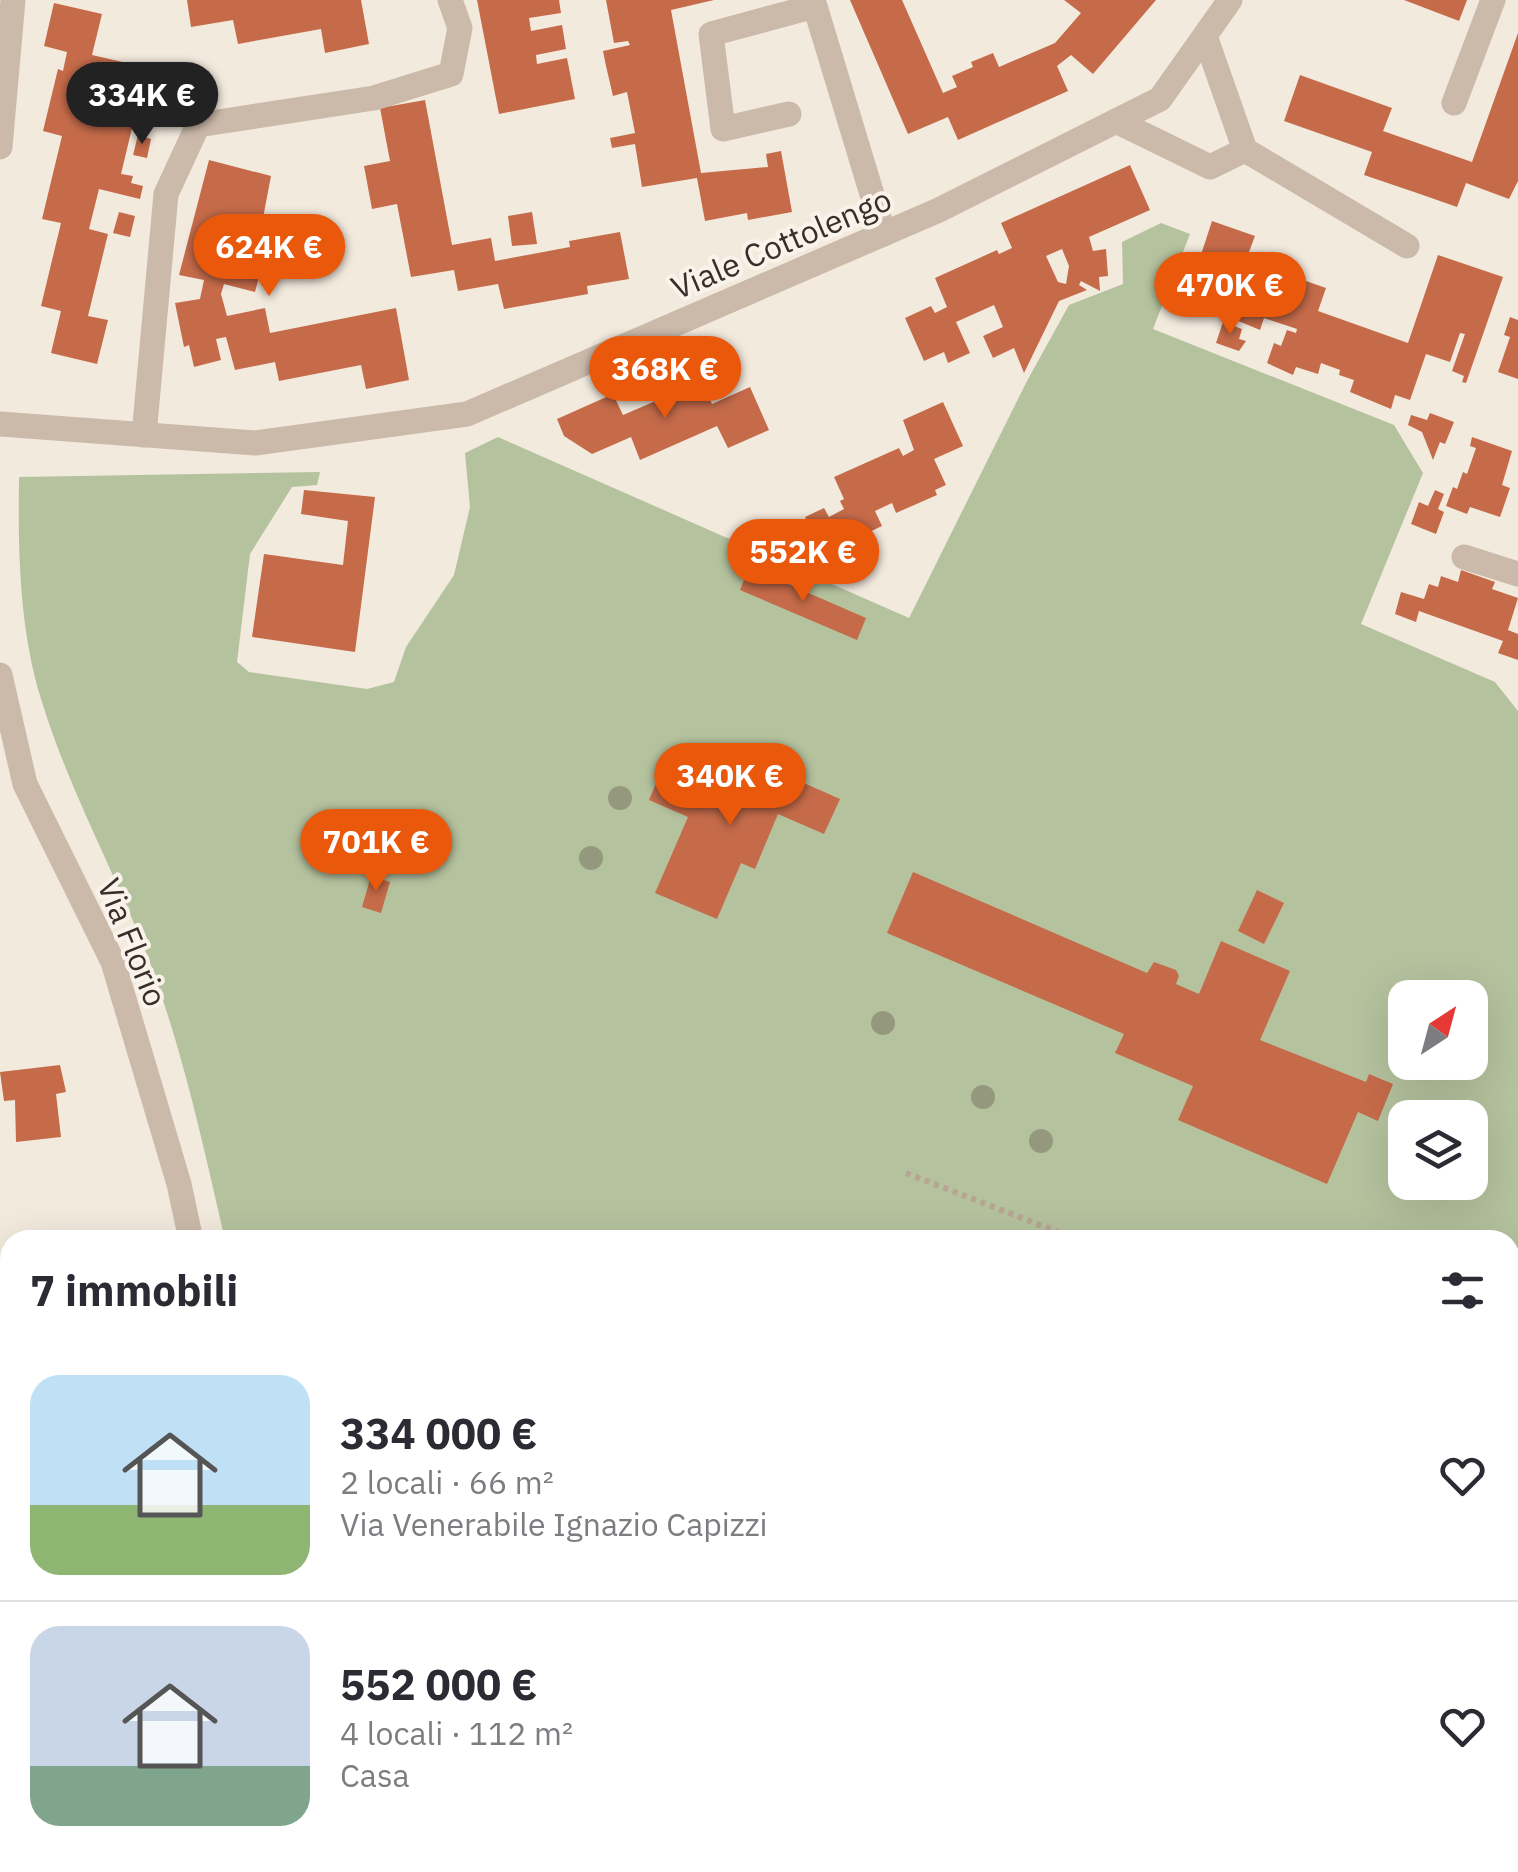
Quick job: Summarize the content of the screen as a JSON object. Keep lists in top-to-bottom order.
{
  "streets": {
    "street": ["Viale Cottolengo", "Via Florio"]
  },
  "north": "top right",
  "page": {
    "price": [
      "334K €",
      "624K €",
      "470K €",
      "368K €",
      "552K €",
      "340K €",
      "701K €"
    ],
    "heading": "7 immobili",
    "list": [
      {
        "name": "334 000 €",
        "note": "2 locali · 66 m² · Via Venerabile Ignazio Capizzi"
      },
      {
        "name": "552 000 €",
        "note": "4 locali · 112 m² · Casa"
      }
    ]
  }
}
